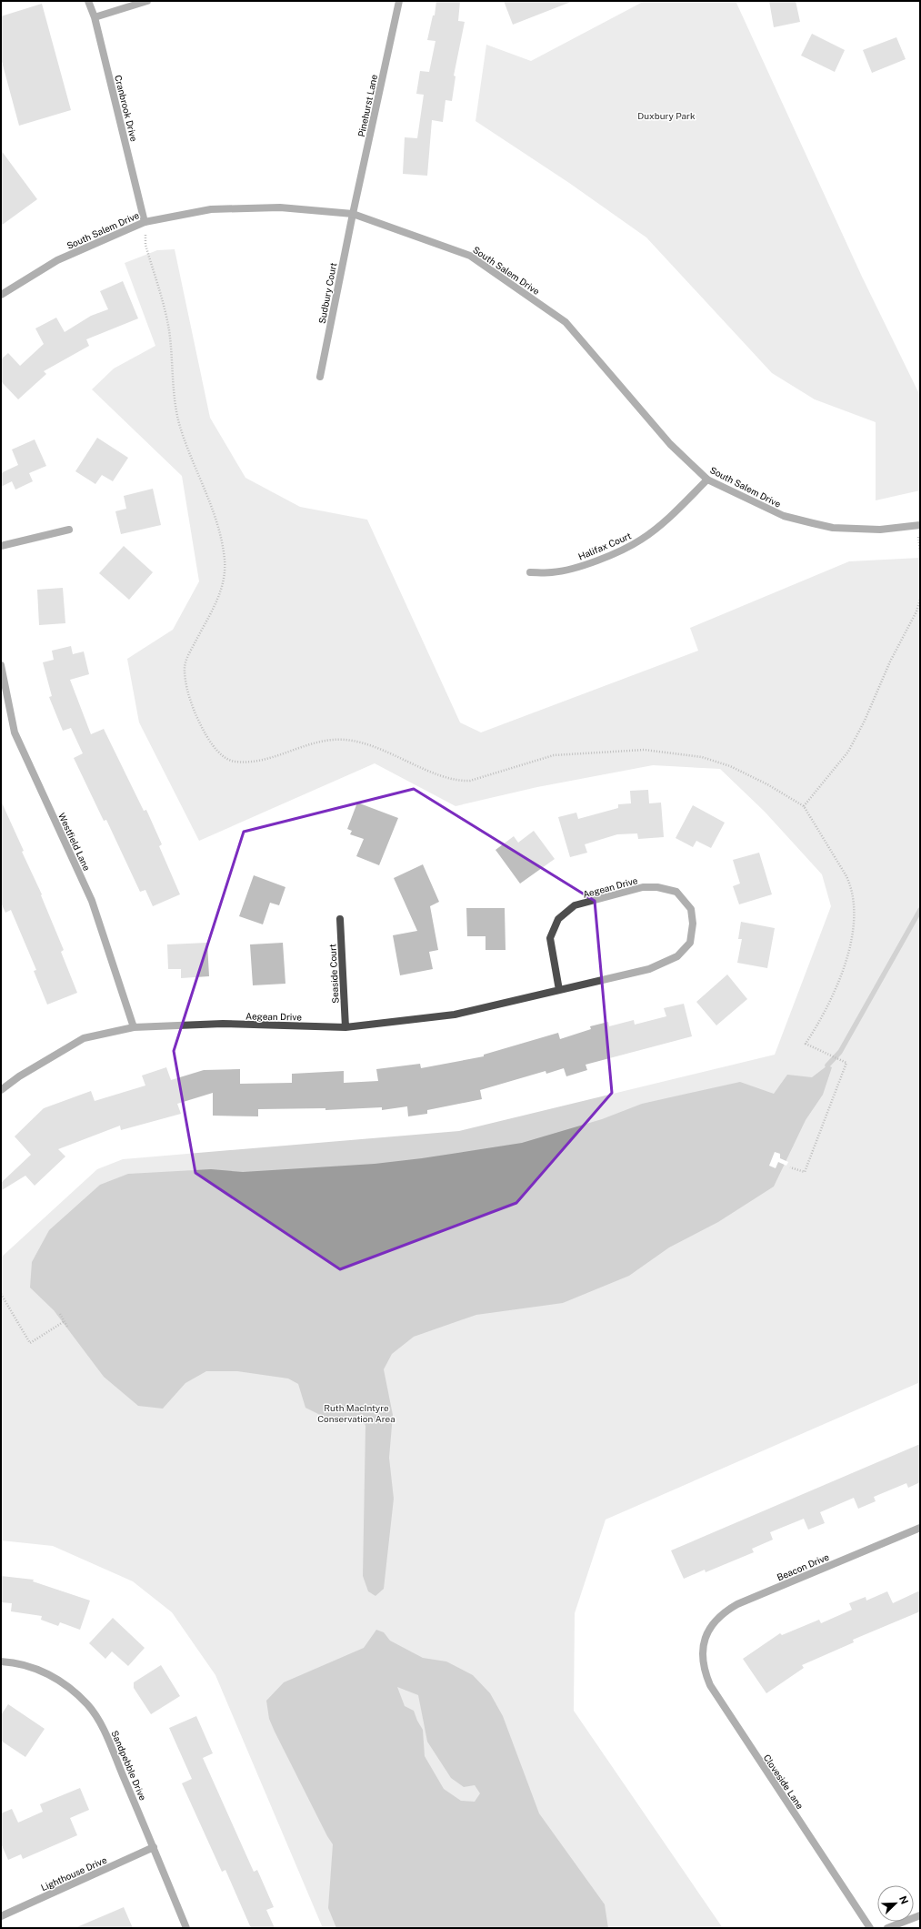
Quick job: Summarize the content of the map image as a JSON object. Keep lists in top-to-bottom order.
{
  "streets": {
    "street": [
      "Pinehurst Lane",
      "Cranbrook Drive",
      "South Salem Drive",
      "Sudbury Court",
      "Halifax Court",
      "Westfield Lane",
      "Aegean Drive",
      "Seaside Court",
      "Beacon Drive",
      "Sandpebble Drive",
      "Cloveside Lane",
      "Lighthouse Drive"
    ]
  },
  "crossings": [
    ["Pinehurst Lane", "South Salem Drive"],
    ["Pinehurst Lane", "Sudbury Court"],
    ["Cranbrook Drive", "South Salem Drive"],
    ["South Salem Drive", "Sudbury Court"],
    ["South Salem Drive", "Halifax Court"],
    ["Westfield Lane", "Aegean Drive"],
    ["Aegean Drive", "Seaside Court"],
    ["Beacon Drive", "Cloveside Lane"],
    ["Sandpebble Drive", "Lighthouse Drive"]
  ],
  "parks": ["Duxbury Park", "Ruth MacIntyre Conservation Area"],
  "north": "top right"
}
